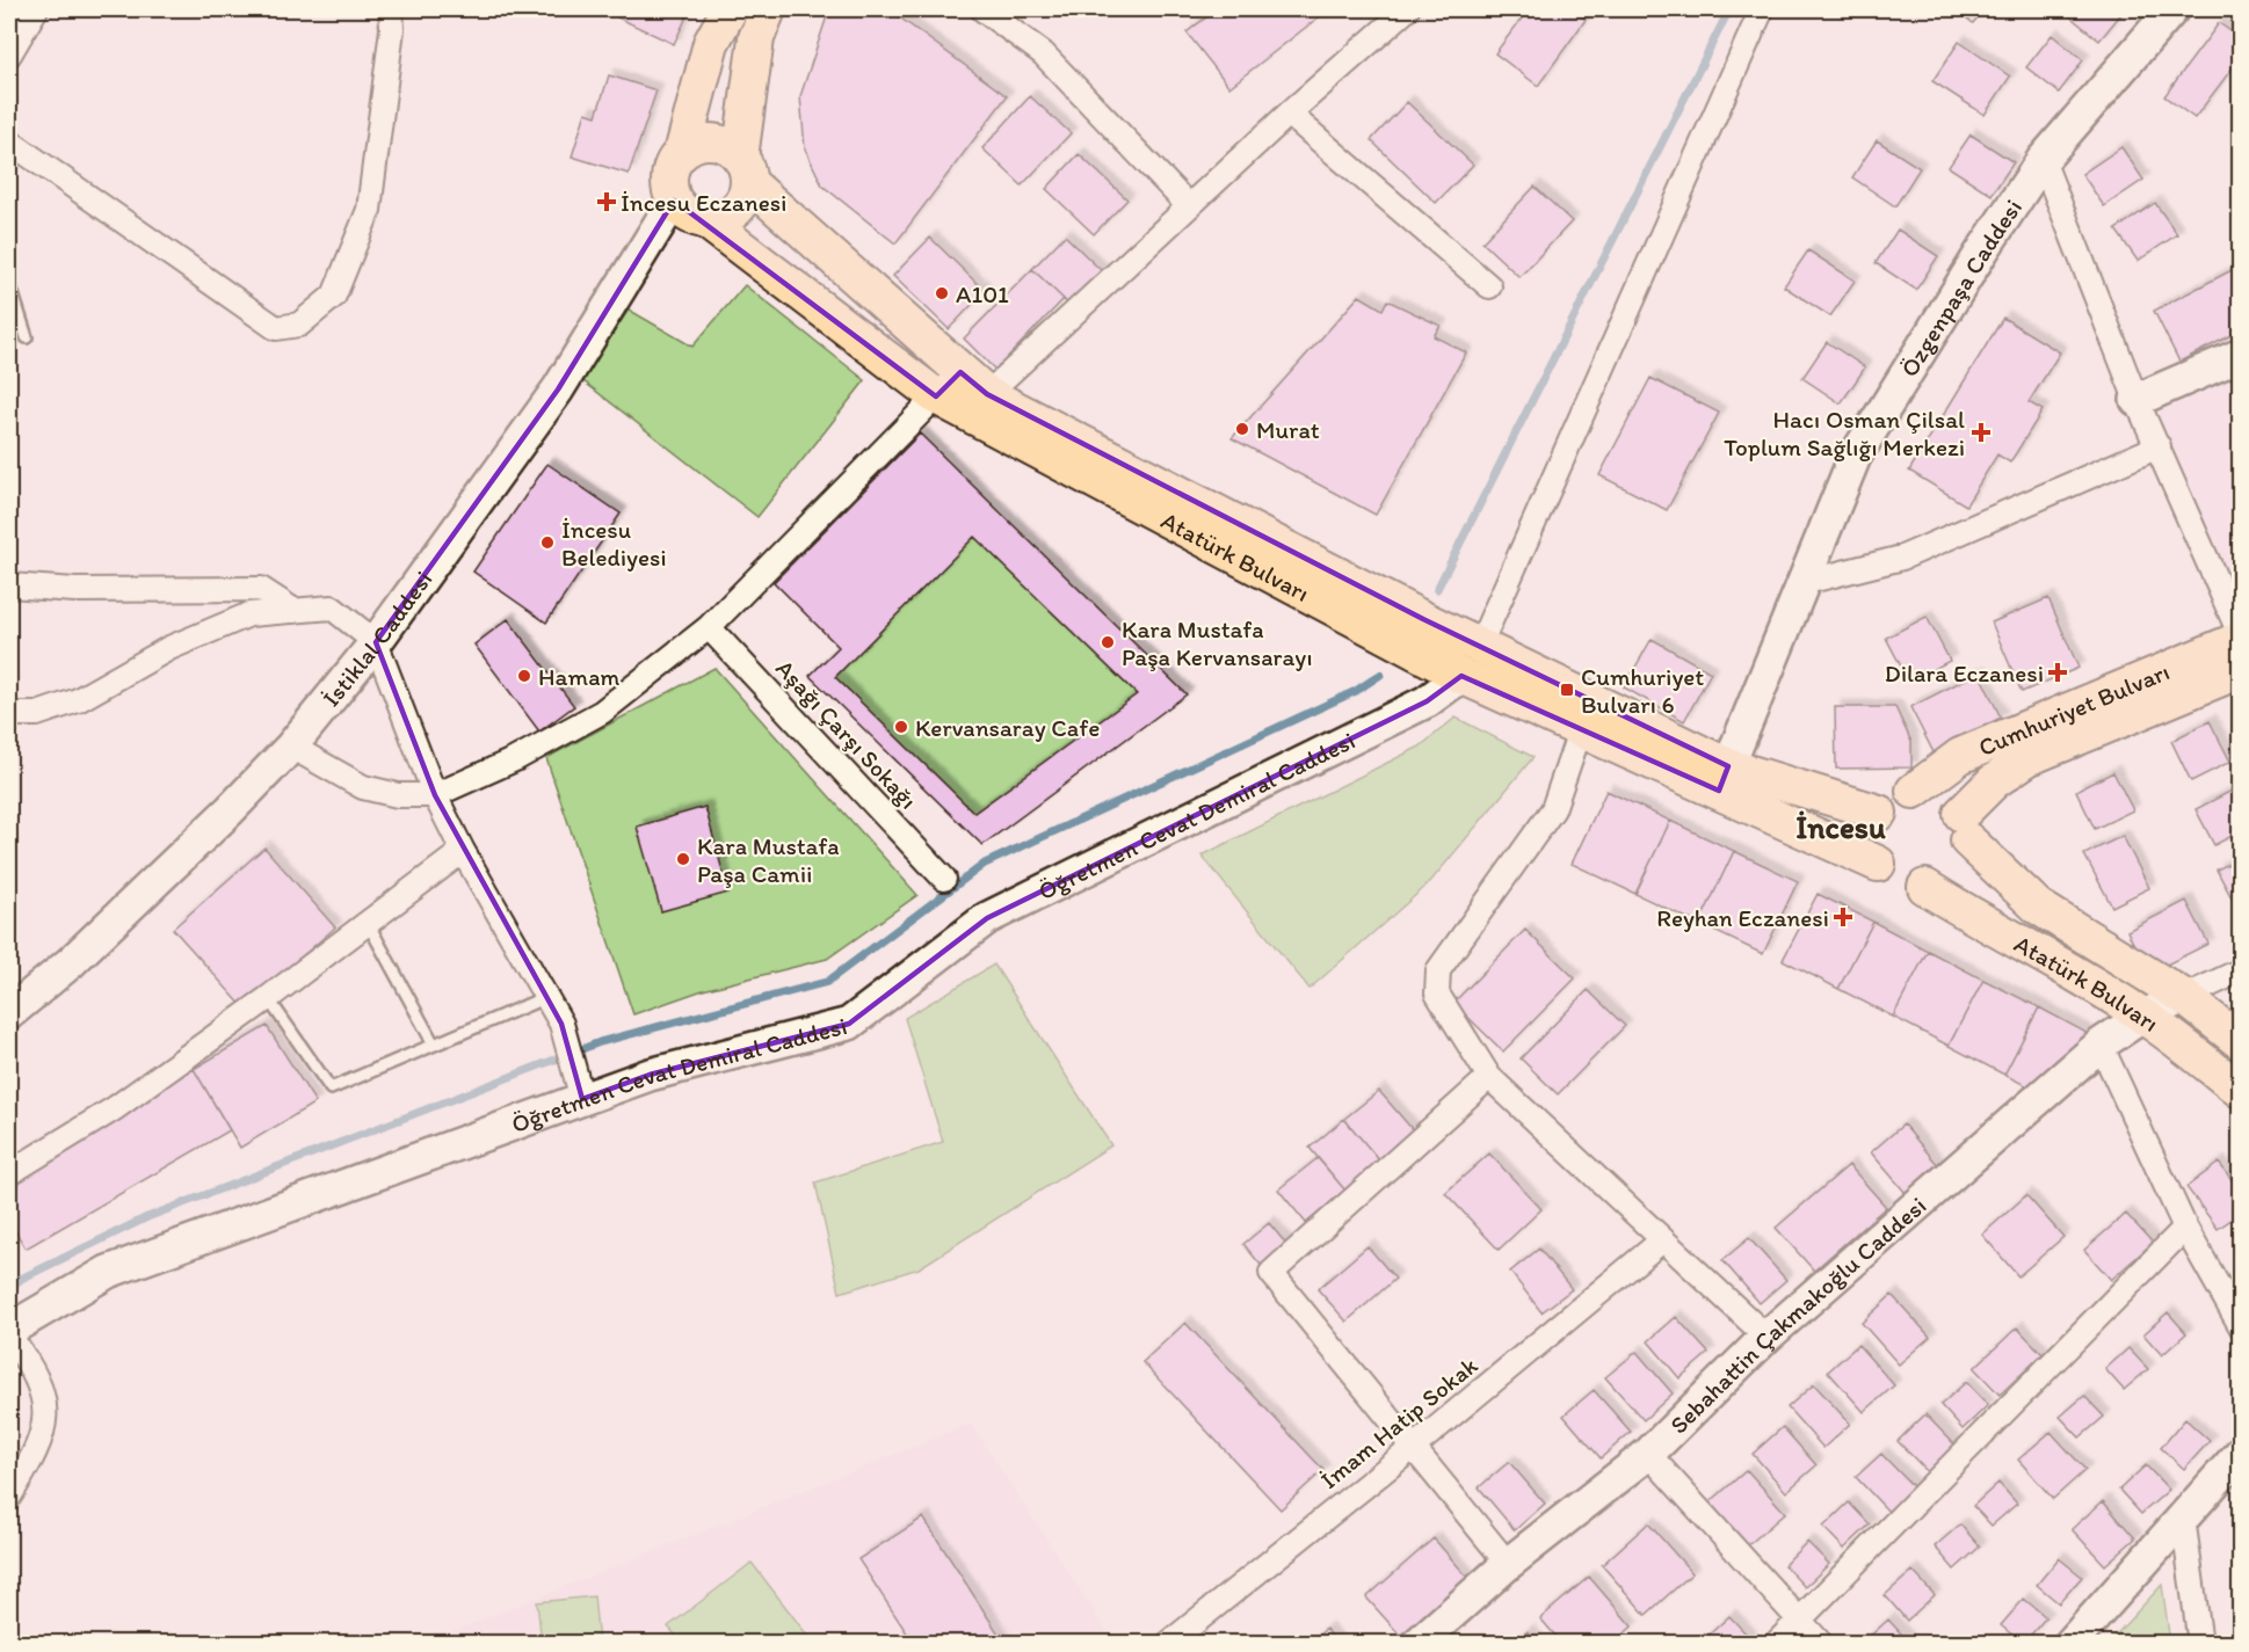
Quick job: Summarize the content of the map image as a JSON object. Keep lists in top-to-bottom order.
{
  "streets": {
    "main road": [
      "Özgenpaşa Caddesi",
      "Atatürk Bulvarı",
      "İstiklal Caddesi",
      "Cumhuriyet Bulvarı",
      "Öğretmen Cevat Demiral Caddesi",
      "Sebahattin Çakmakoğlu Caddesi"
    ],
    "street": ["Aşağı Çarşı Sokağı", "İmam Hatip Sokak"]
  },
  "crossings": [
    ["Özgenpaşa Caddesi", "Atatürk Bulvarı"],
    ["Atatürk Bulvarı", "İstiklal Caddesi"],
    ["Atatürk Bulvarı", "Cumhuriyet Bulvarı"],
    ["Atatürk Bulvarı", "Öğretmen Cevat Demiral Caddesi"],
    ["Atatürk Bulvarı", "Sebahattin Çakmakoğlu Caddesi"]
  ],
  "districts": ["İncesu"],
  "places": {
    "health": [
      "İncesu Eczanesi",
      "Hacı Osman Çilsal Toplum Sağlığı Merkezi",
      "Dilara Eczanesi",
      "Reyhan Eczanesi"
    ],
    "other": [
      "A101",
      "Murat",
      "İncesu Belediyesi",
      "Kara Mustafa Paşa Kervansarayı",
      "Hamam",
      "Kervansaray Cafe",
      "Kara Mustafa Paşa Camii"
    ],
    "transit": ["Cumhuriyet Bulvarı 6"]
  }
}
